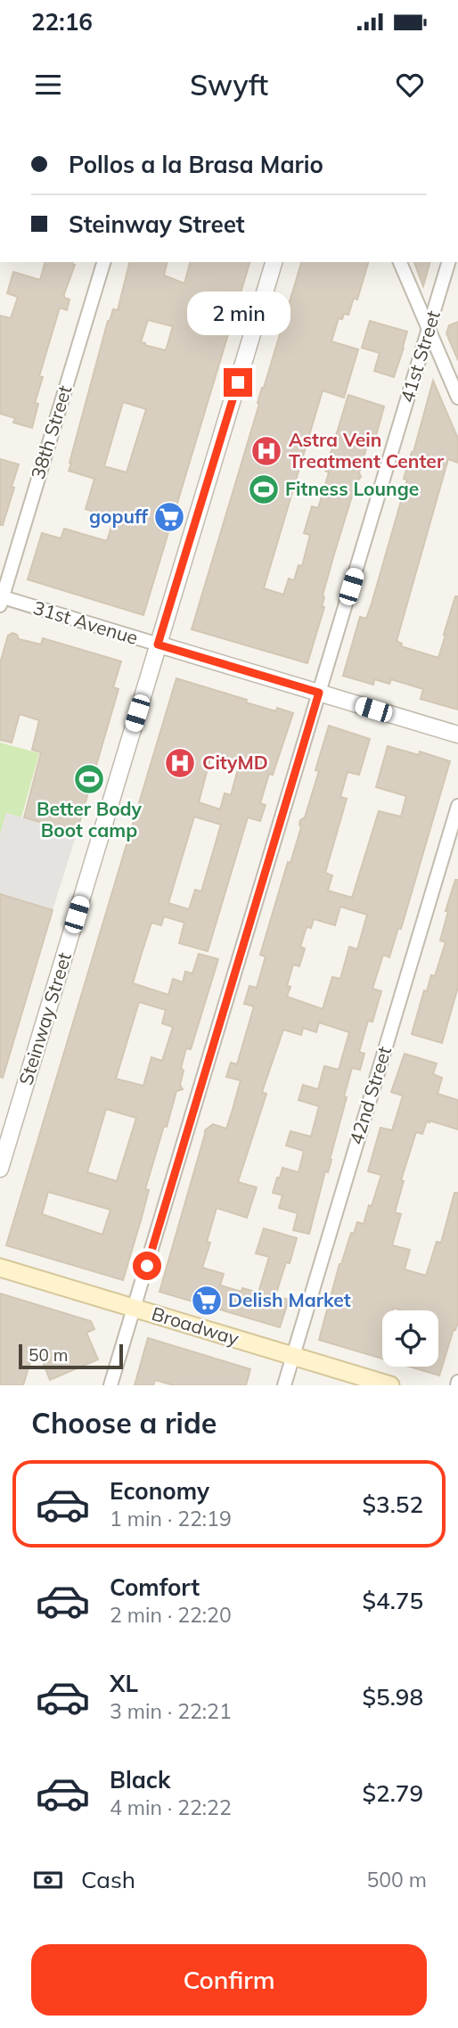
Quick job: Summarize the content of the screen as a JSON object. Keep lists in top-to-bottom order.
{
  "streets": {
    "main road": ["Broadway"],
    "street": [
      "41st Street",
      "38th Street",
      "31st Avenue",
      "Steinway Street",
      "42nd Street"
    ]
  },
  "crossings": [
    ["41st Street", "31st Avenue"],
    ["41st Street", "Broadway"],
    ["38th Street", "31st Avenue"],
    ["31st Avenue", "Steinway Street"],
    ["42nd Street", "Broadway"]
  ],
  "places": {
    "hospital": ["Astra Vein Treatment Center", "CityMD"],
    "sports": ["Fitness Lounge", "Better Body Boot camp"],
    "supermarket": ["gopuff", "Delish Market"]
  },
  "scale_bar": "50 m",
  "page": {
    "status": "22:16",
    "header": "Swyft",
    "banner": ["Pollos a la Brasa Mario", "Steinway Street"],
    "bubble": "2 min",
    "scale": "50 m",
    "heading": "Choose a ride",
    "list": [
      {
        "name": "Economy",
        "note": "1 min · 22:19",
        "value": "$3.52"
      },
      {
        "name": "Comfort",
        "note": "2 min · 22:20",
        "value": "$4.75"
      },
      {
        "name": "XL",
        "note": "3 min · 22:21",
        "value": "$5.98"
      },
      {
        "name": "Black",
        "note": "4 min · 22:22",
        "value": "$2.79"
      }
    ],
    "pay": ["Cash", "500 m"],
    "buttons": "Confirm"
  }
}
